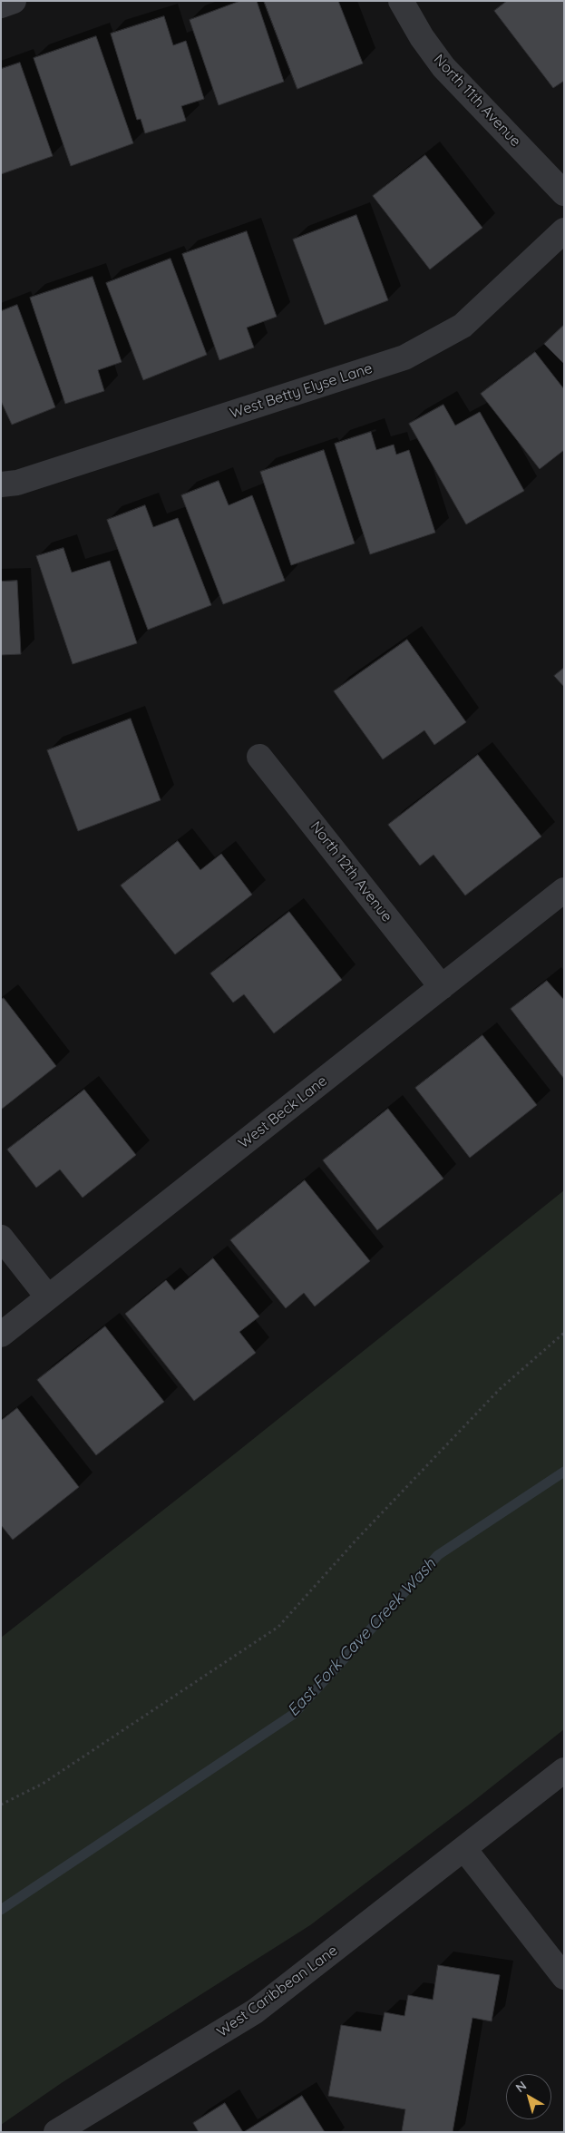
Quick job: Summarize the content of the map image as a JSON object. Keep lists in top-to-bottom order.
{
  "streets": {
    "street": [
      "North 11th Avenue",
      "West Betty Elyse Lane",
      "North 12th Avenue",
      "West Beck Lane",
      "West Caribbean Lane"
    ]
  },
  "crossings": [
    ["North 12th Avenue", "West Beck Lane"]
  ],
  "water": ["East Fork Cave Creek Wash"],
  "north": "top left"
}
